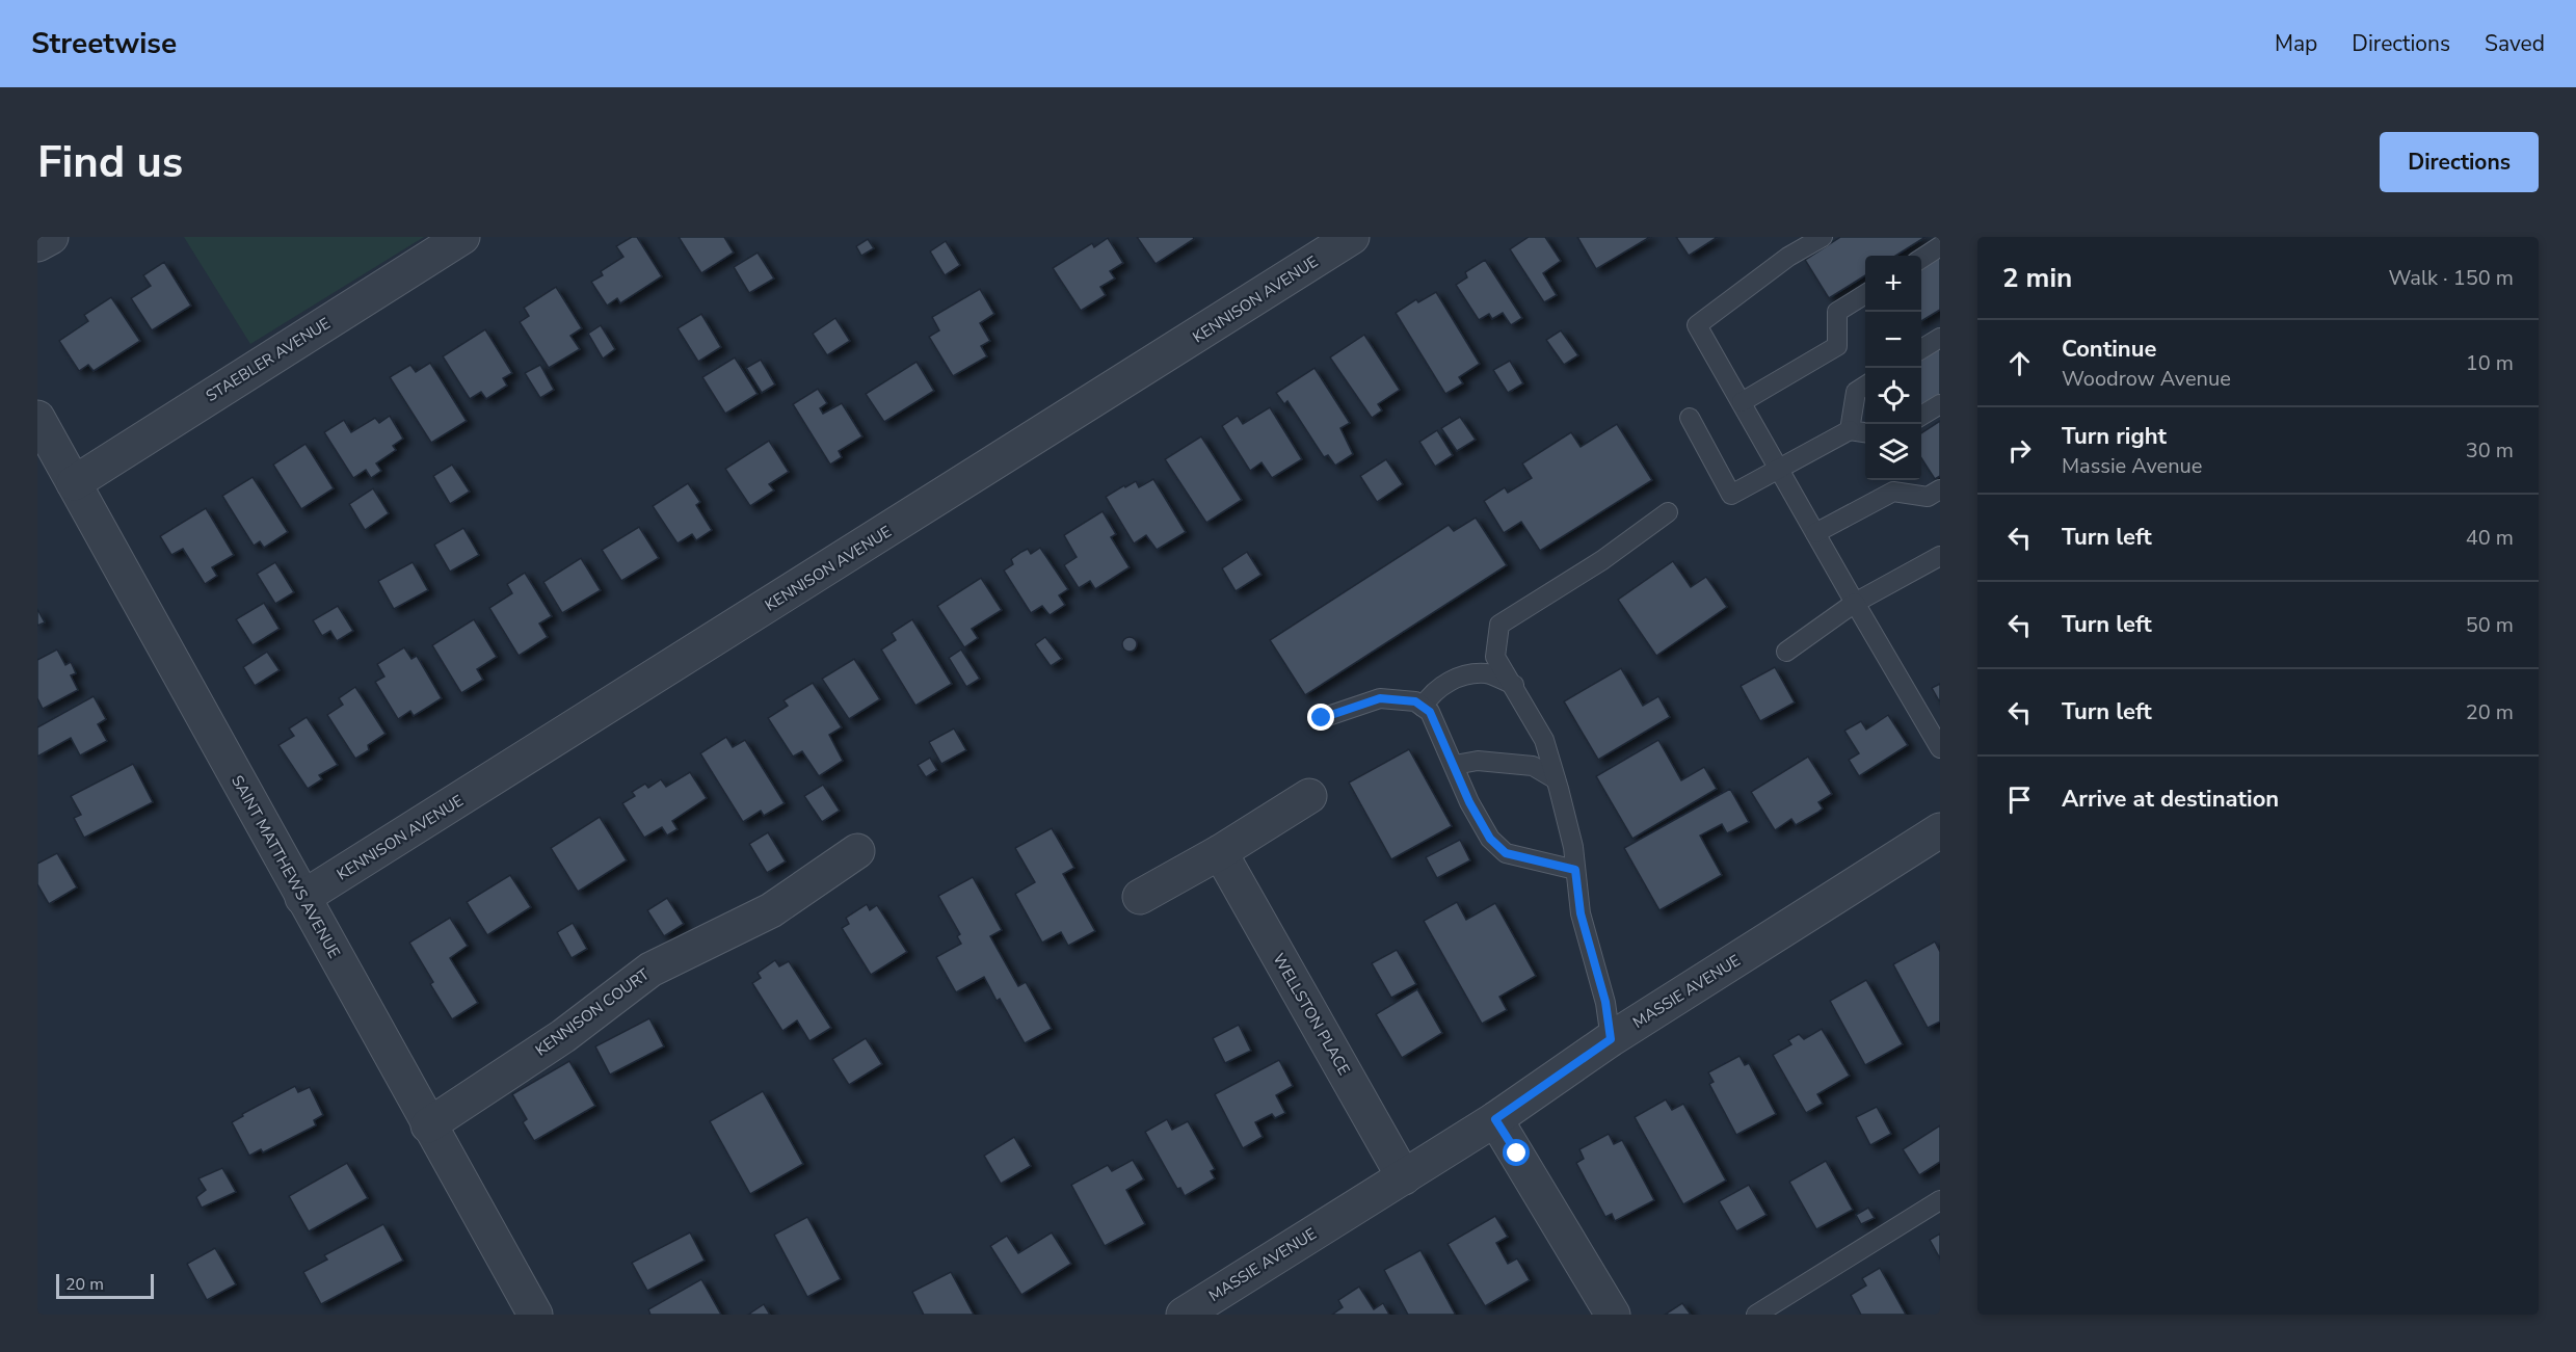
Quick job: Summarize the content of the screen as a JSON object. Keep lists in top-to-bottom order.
{
  "streets": {
    "street": [
      "KENNISON AVENUE",
      "STAEBLER AVENUE",
      "SAINT MATTHEWS AVENUE",
      "MASSIE AVENUE",
      "KENNISON COURT",
      "WELLSTON PLACE"
    ]
  },
  "crossings": [
    ["KENNISON AVENUE", "SAINT MATTHEWS AVENUE"],
    ["STAEBLER AVENUE", "SAINT MATTHEWS AVENUE"],
    ["SAINT MATTHEWS AVENUE", "KENNISON COURT"],
    ["MASSIE AVENUE", "WELLSTON PLACE"]
  ],
  "scale_bar": "20 m",
  "page": {
    "header": "Streetwise",
    "nav": ["Map", "Directions", "Saved"],
    "buttons": "Directions",
    "title": "Find us",
    "heading": ["2 min", "Walk · 150 m"],
    "map_buttons": ["+", "−"],
    "list": [
      ["Continue", "Woodrow Avenue", "10 m"],
      ["Turn right", "Massie Avenue", "30 m"],
      ["Turn left", "40 m"],
      ["Turn left", "50 m"],
      ["Turn left", "20 m"],
      "Arrive at destination"
    ],
    "scale": "20 m"
  }
}
